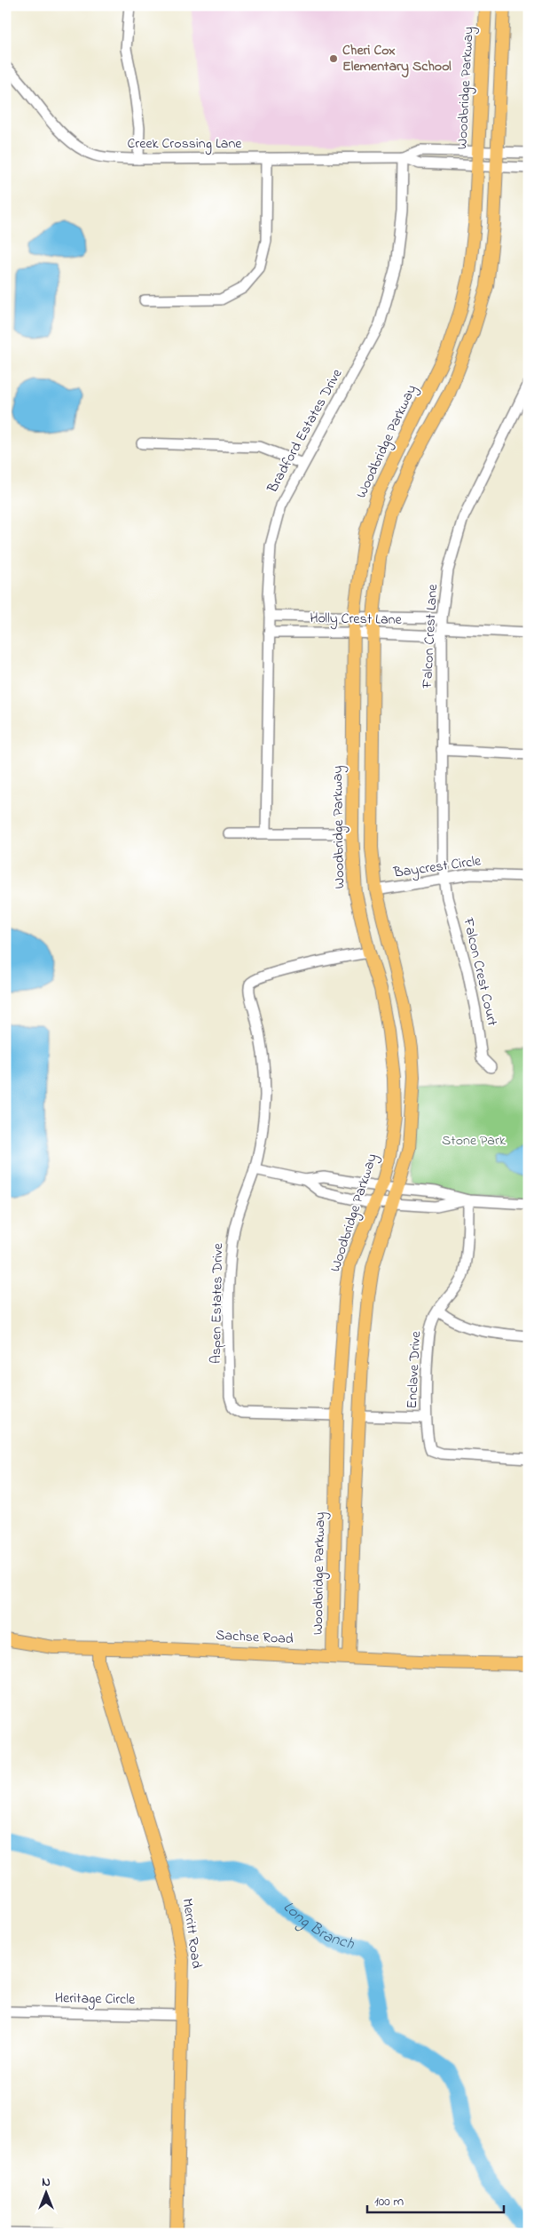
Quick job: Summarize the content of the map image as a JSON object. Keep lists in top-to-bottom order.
{
  "streets": {
    "main road": ["Woodbridge Parkway", "Sachse Road", "Merritt Road"],
    "street": [
      "Creek Crossing Lane",
      "Bradford Estates Drive",
      "Holly Crest Lane",
      "Falcon Crest Lane",
      "Baycrest Circle",
      "Falcon Crest Court",
      "Aspen Estates Drive",
      "Enclave Drive",
      "Heritage Circle"
    ]
  },
  "crossings": [
    ["Woodbridge Parkway", "Creek Crossing Lane"],
    ["Woodbridge Parkway", "Holly Crest Lane"],
    ["Woodbridge Parkway", "Aspen Estates Drive"],
    ["Woodbridge Parkway", "Sachse Road"],
    ["Creek Crossing Lane", "Bradford Estates Drive"],
    ["Bradford Estates Drive", "Holly Crest Lane"],
    ["Holly Crest Lane", "Falcon Crest Lane"],
    ["Falcon Crest Lane", "Baycrest Circle"],
    ["Falcon Crest Lane", "Falcon Crest Court"],
    ["Baycrest Circle", "Falcon Crest Court"],
    ["Sachse Road", "Merritt Road"],
    ["Merritt Road", "Heritage Circle"]
  ],
  "water": ["Long Branch"],
  "parks": ["Stone Park"],
  "places": ["Cheri Cox Elementary School"],
  "scale_bar": "100 m",
  "north": "top"
}
